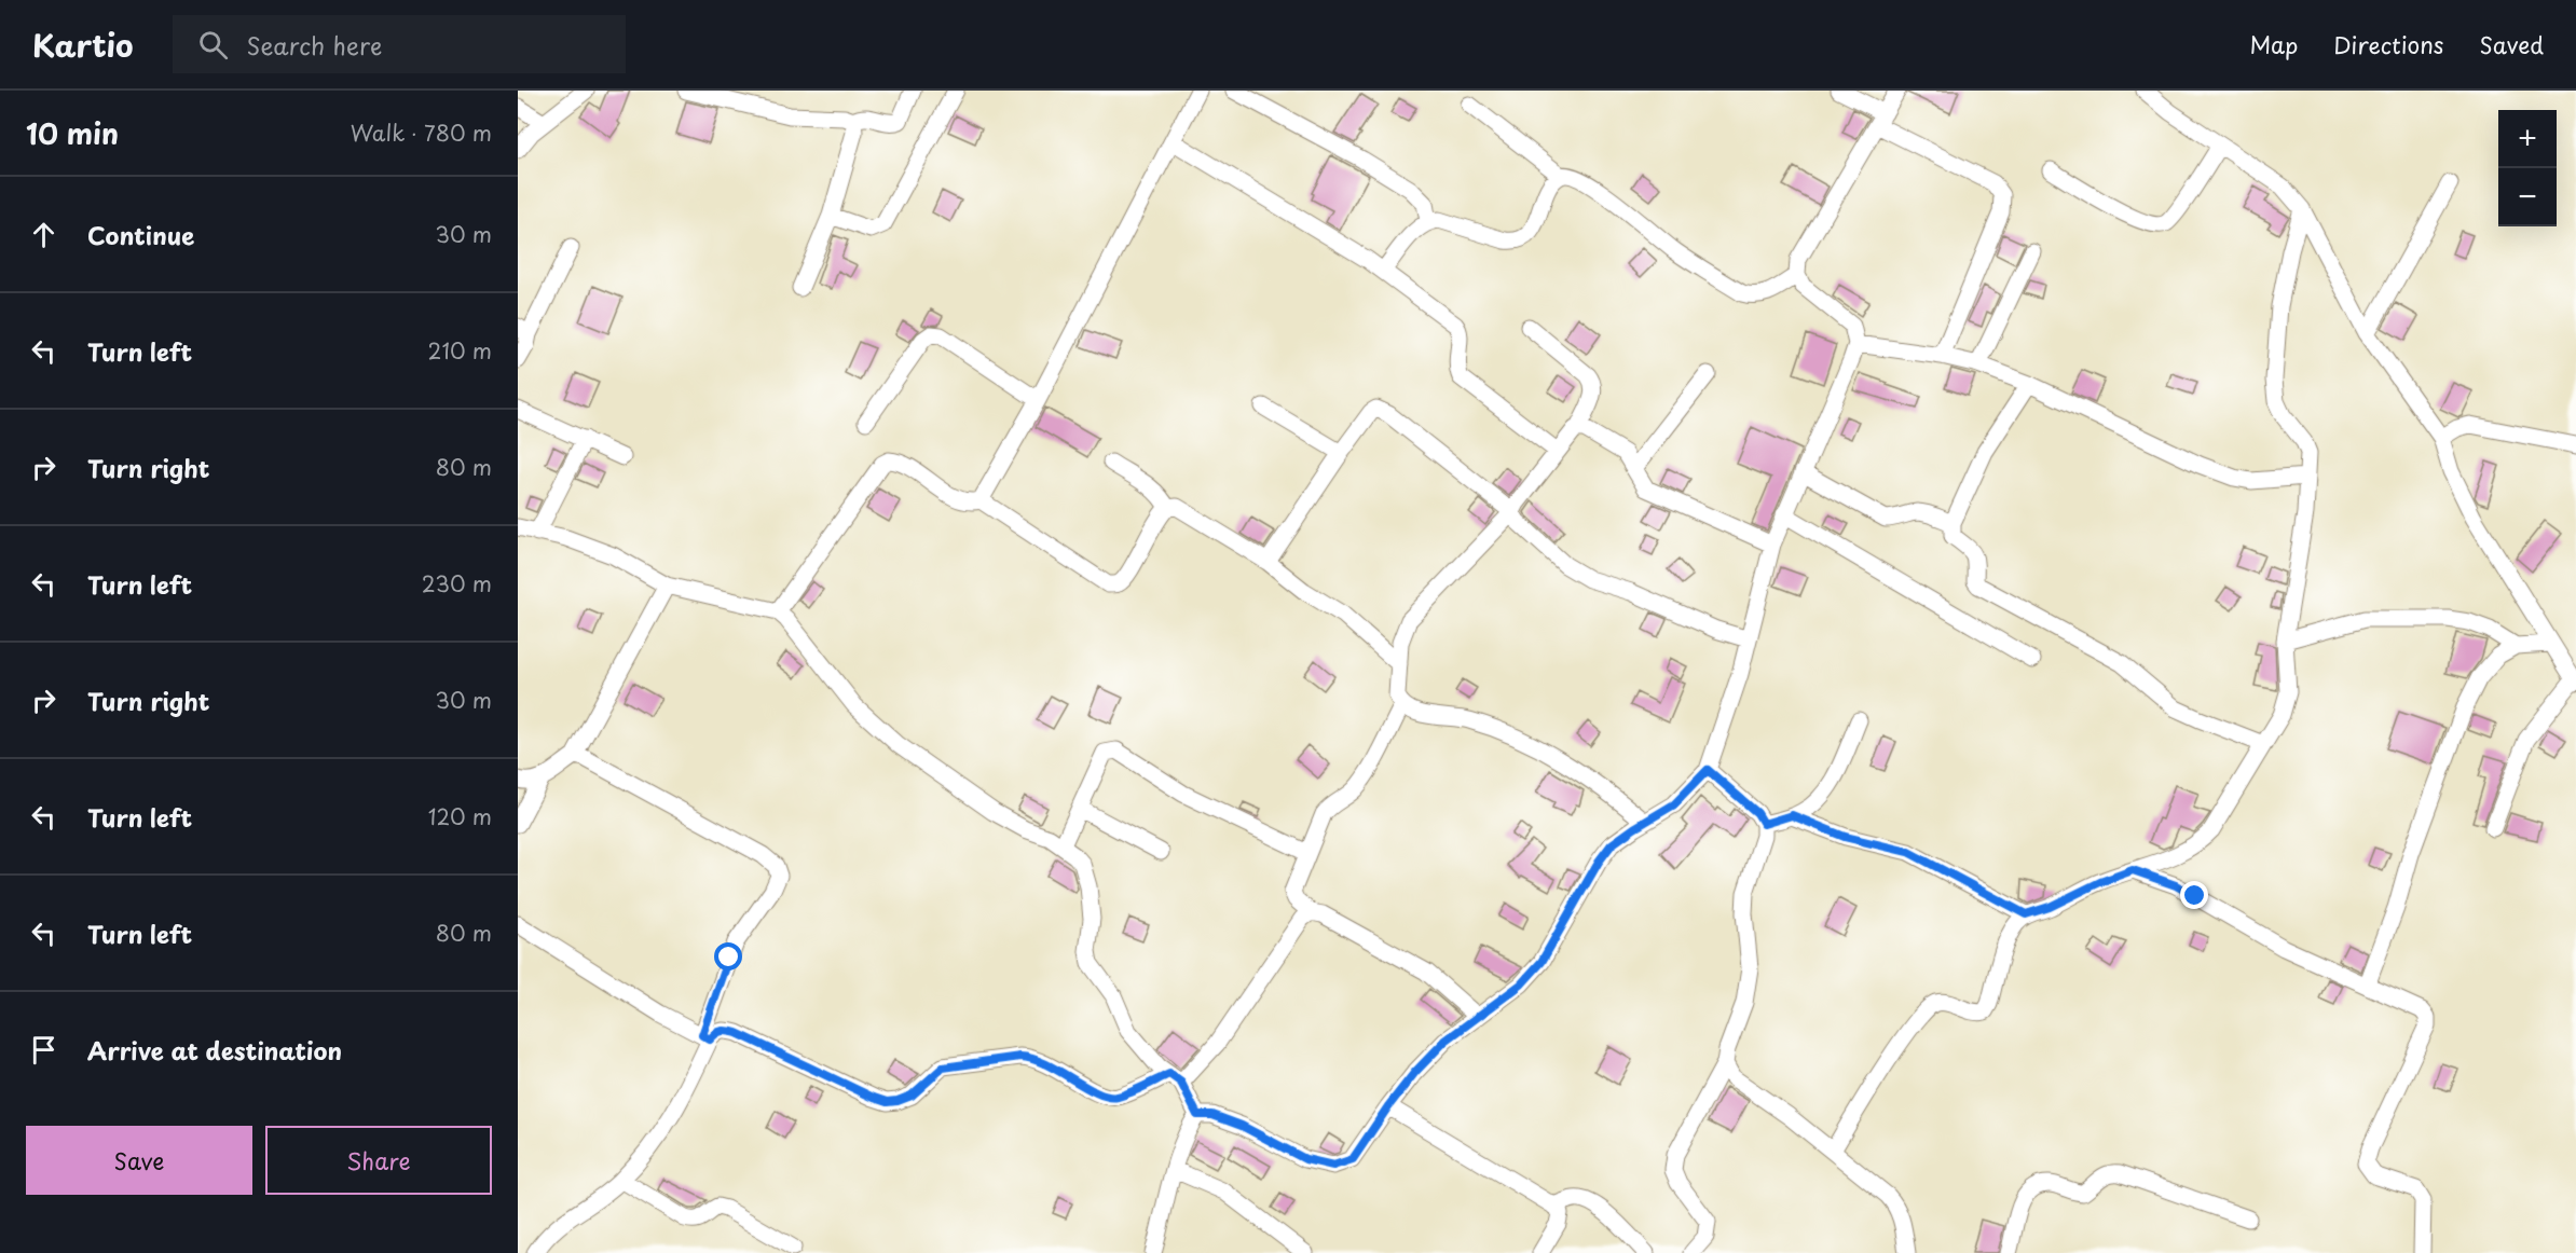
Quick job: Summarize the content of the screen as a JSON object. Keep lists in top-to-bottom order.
{
  "page": {
    "header": "Kartio",
    "search": "Search here",
    "nav": ["Map", "Directions", "Saved"],
    "heading": ["10 min", "Walk · 780 m"],
    "map_buttons": ["+", "−"],
    "list": [
      ["Continue", "30 m"],
      ["Turn left", "210 m"],
      ["Turn right", "80 m"],
      ["Turn left", "230 m"],
      ["Turn right", "30 m"],
      ["Turn left", "120 m"],
      ["Turn left", "80 m"],
      "Arrive at destination"
    ],
    "buttons": ["Save", "Share"]
  }
}
